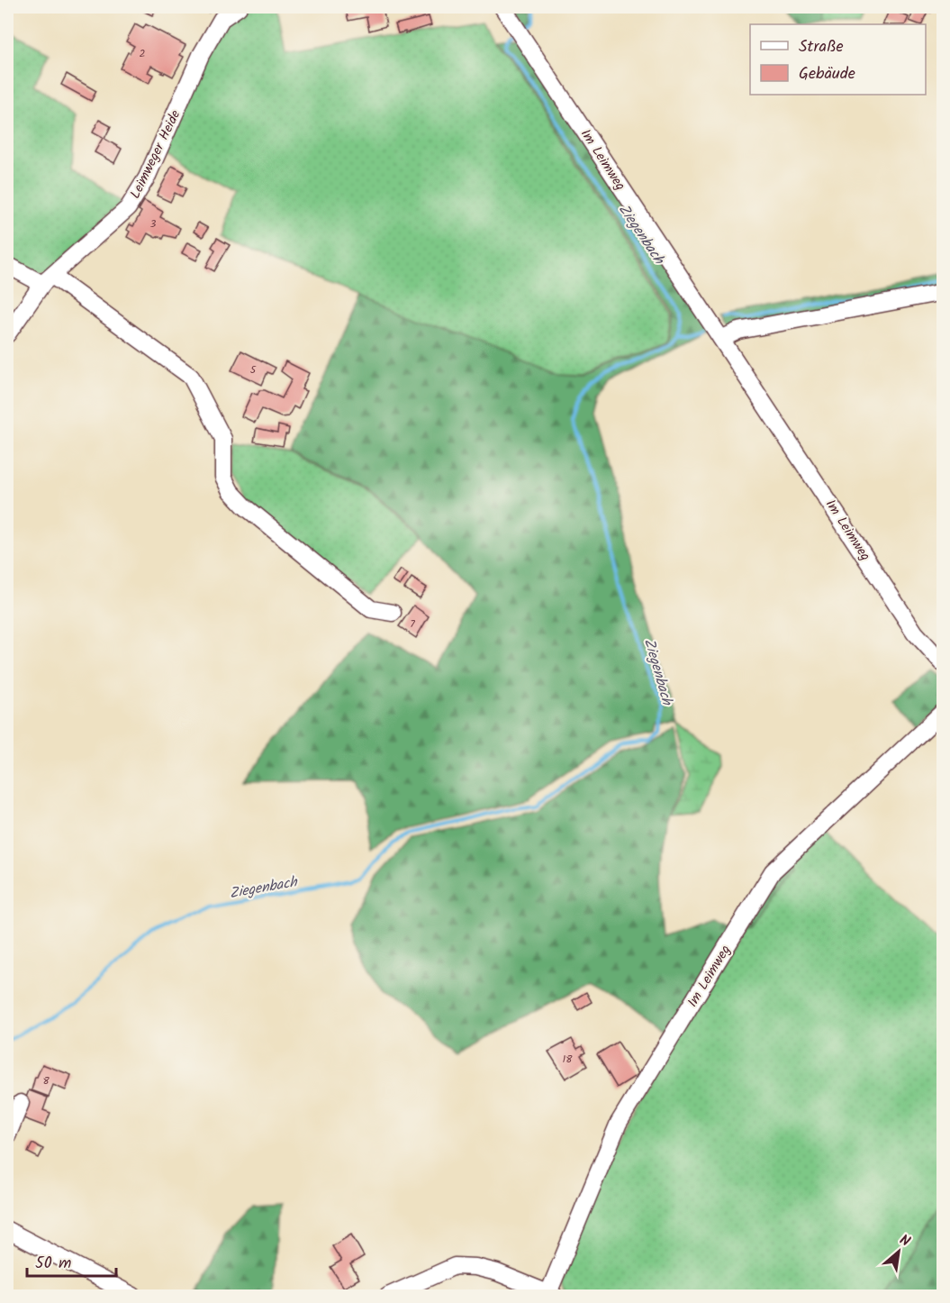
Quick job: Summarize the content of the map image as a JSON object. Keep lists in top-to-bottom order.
{
  "streets": {
    "street": ["Leimweger Heide", "Im Leimweg"]
  },
  "water": ["Ziegenbach"],
  "house_numbers": [
    "2",
    "3",
    "5",
    "7",
    "18",
    "8"
  ],
  "legend": ["Straße", "Gebäude"],
  "scale_bar": "50 m",
  "north": "top right"
}
